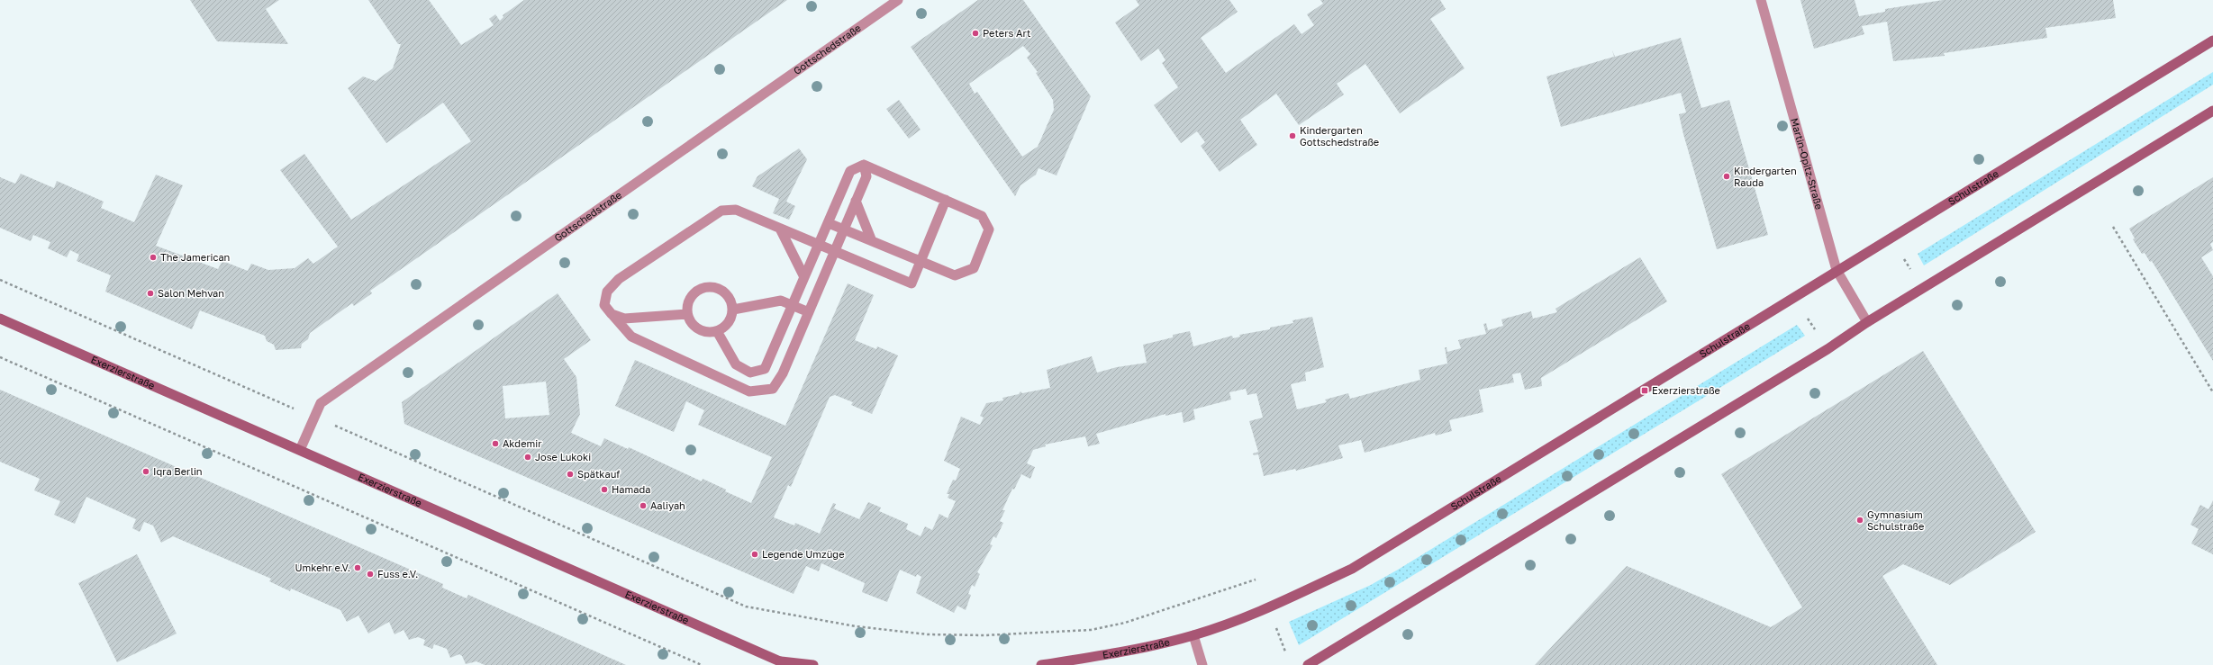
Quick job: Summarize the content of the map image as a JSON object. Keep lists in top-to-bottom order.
{
  "streets": {
    "main road": ["Schulstraße", "Exerzierstraße"],
    "street": ["Gottschedstraße", "Martin-Opitz-Straße"]
  },
  "crossings": [
    ["Gottschedstraße", "Exerzierstraße"],
    ["Martin-Opitz-Straße", "Schulstraße"],
    ["Schulstraße", "Exerzierstraße"]
  ],
  "places": {
    "other": [
      "Peters Art",
      "Kindergarten Gottschedstraße",
      "Kindergarten Rauda",
      "The Jamerican",
      "Salon Mehvan",
      "Akdemir",
      "Jose Lukoki",
      "Iqra Berlin",
      "Spätkauf",
      "Hamada",
      "Aaliyah",
      "Gymnasium Schulstraße",
      "Legende Umzüge",
      "Umkehr e.V.",
      "Fuss e.V."
    ],
    "transit": ["Exerzierstraße"]
  }
}
